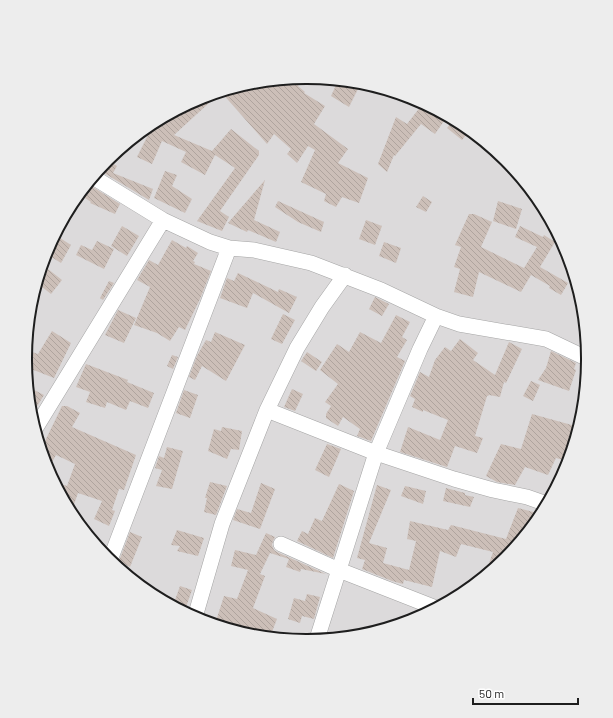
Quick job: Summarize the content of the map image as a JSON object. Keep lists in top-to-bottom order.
{
  "scale_bar": "50 m"
}
